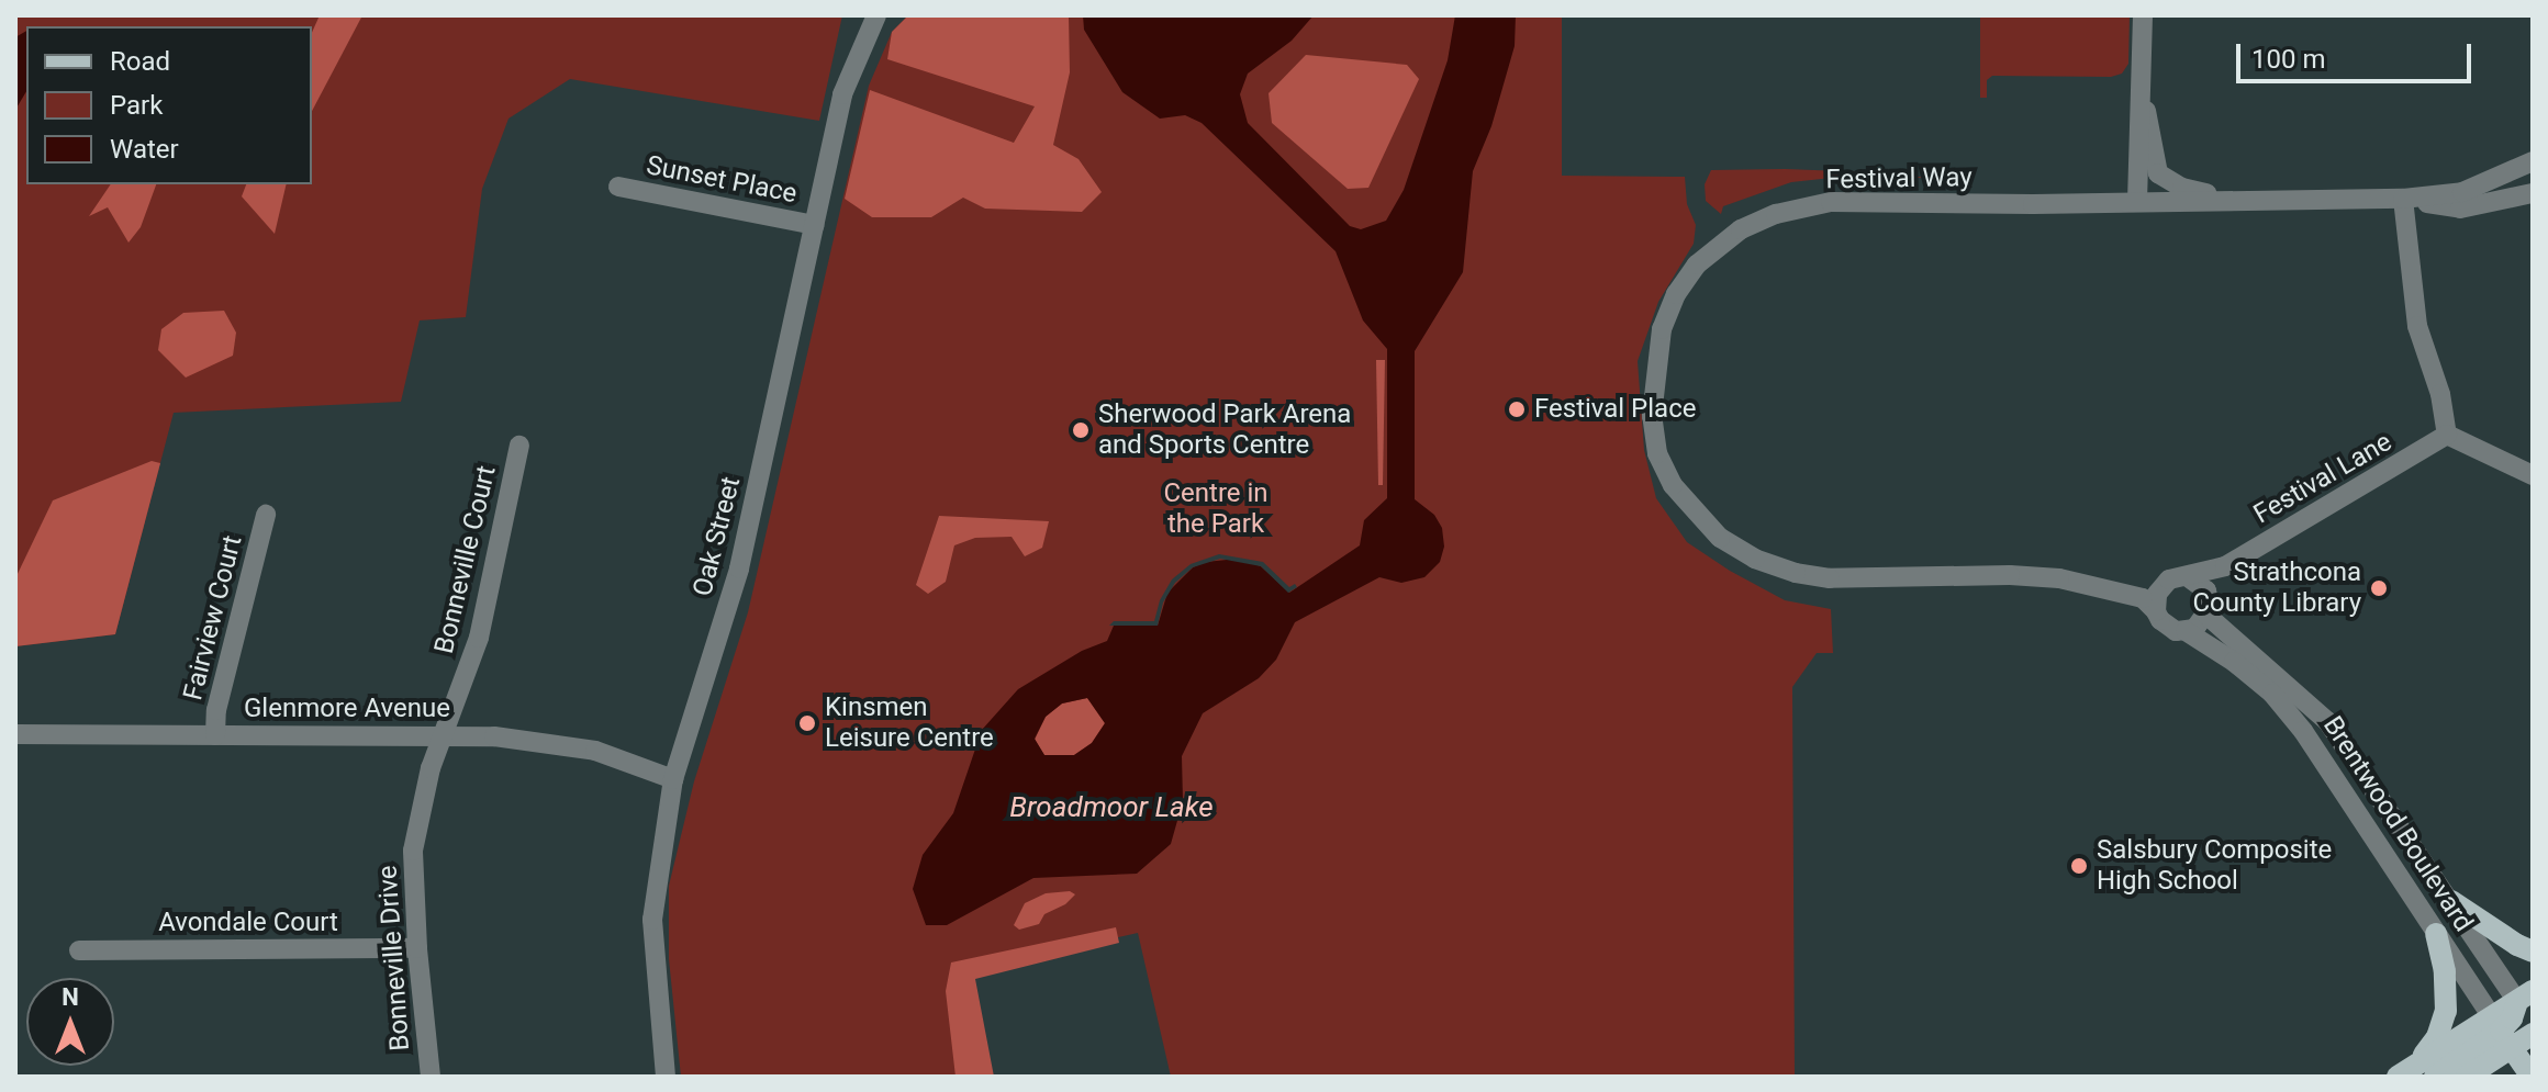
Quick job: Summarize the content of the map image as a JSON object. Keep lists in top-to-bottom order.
{
  "streets": {
    "main road": ["Brentwood Boulevard"],
    "street": [
      "Festival Way",
      "Sunset Place",
      "Festival Lane",
      "Oak Street",
      "Bonneville Court",
      "Fairview Court",
      "Glenmore Avenue",
      "Avondale Court",
      "Bonneville Drive"
    ]
  },
  "crossings": [
    ["Festival Way", "Festival Lane"],
    ["Festival Way", "Brentwood Boulevard"],
    ["Sunset Place", "Oak Street"],
    ["Festival Lane", "Brentwood Boulevard"],
    ["Oak Street", "Glenmore Avenue"],
    ["Bonneville Court", "Glenmore Avenue"],
    ["Bonneville Court", "Bonneville Drive"],
    ["Fairview Court", "Glenmore Avenue"],
    ["Glenmore Avenue", "Bonneville Drive"],
    ["Avondale Court", "Bonneville Drive"]
  ],
  "water": ["Broadmoor Lake"],
  "parks": ["Centre in the Park"],
  "places": [
    "Festival Place",
    "Sherwood Park Arena and Sports Centre",
    "Strathcona County Library",
    "Kinsmen Leisure Centre",
    "Salsbury Composite High School"
  ],
  "legend": ["Road", "Park", "Water"],
  "scale_bar": "100 m",
  "north": "top"
}
